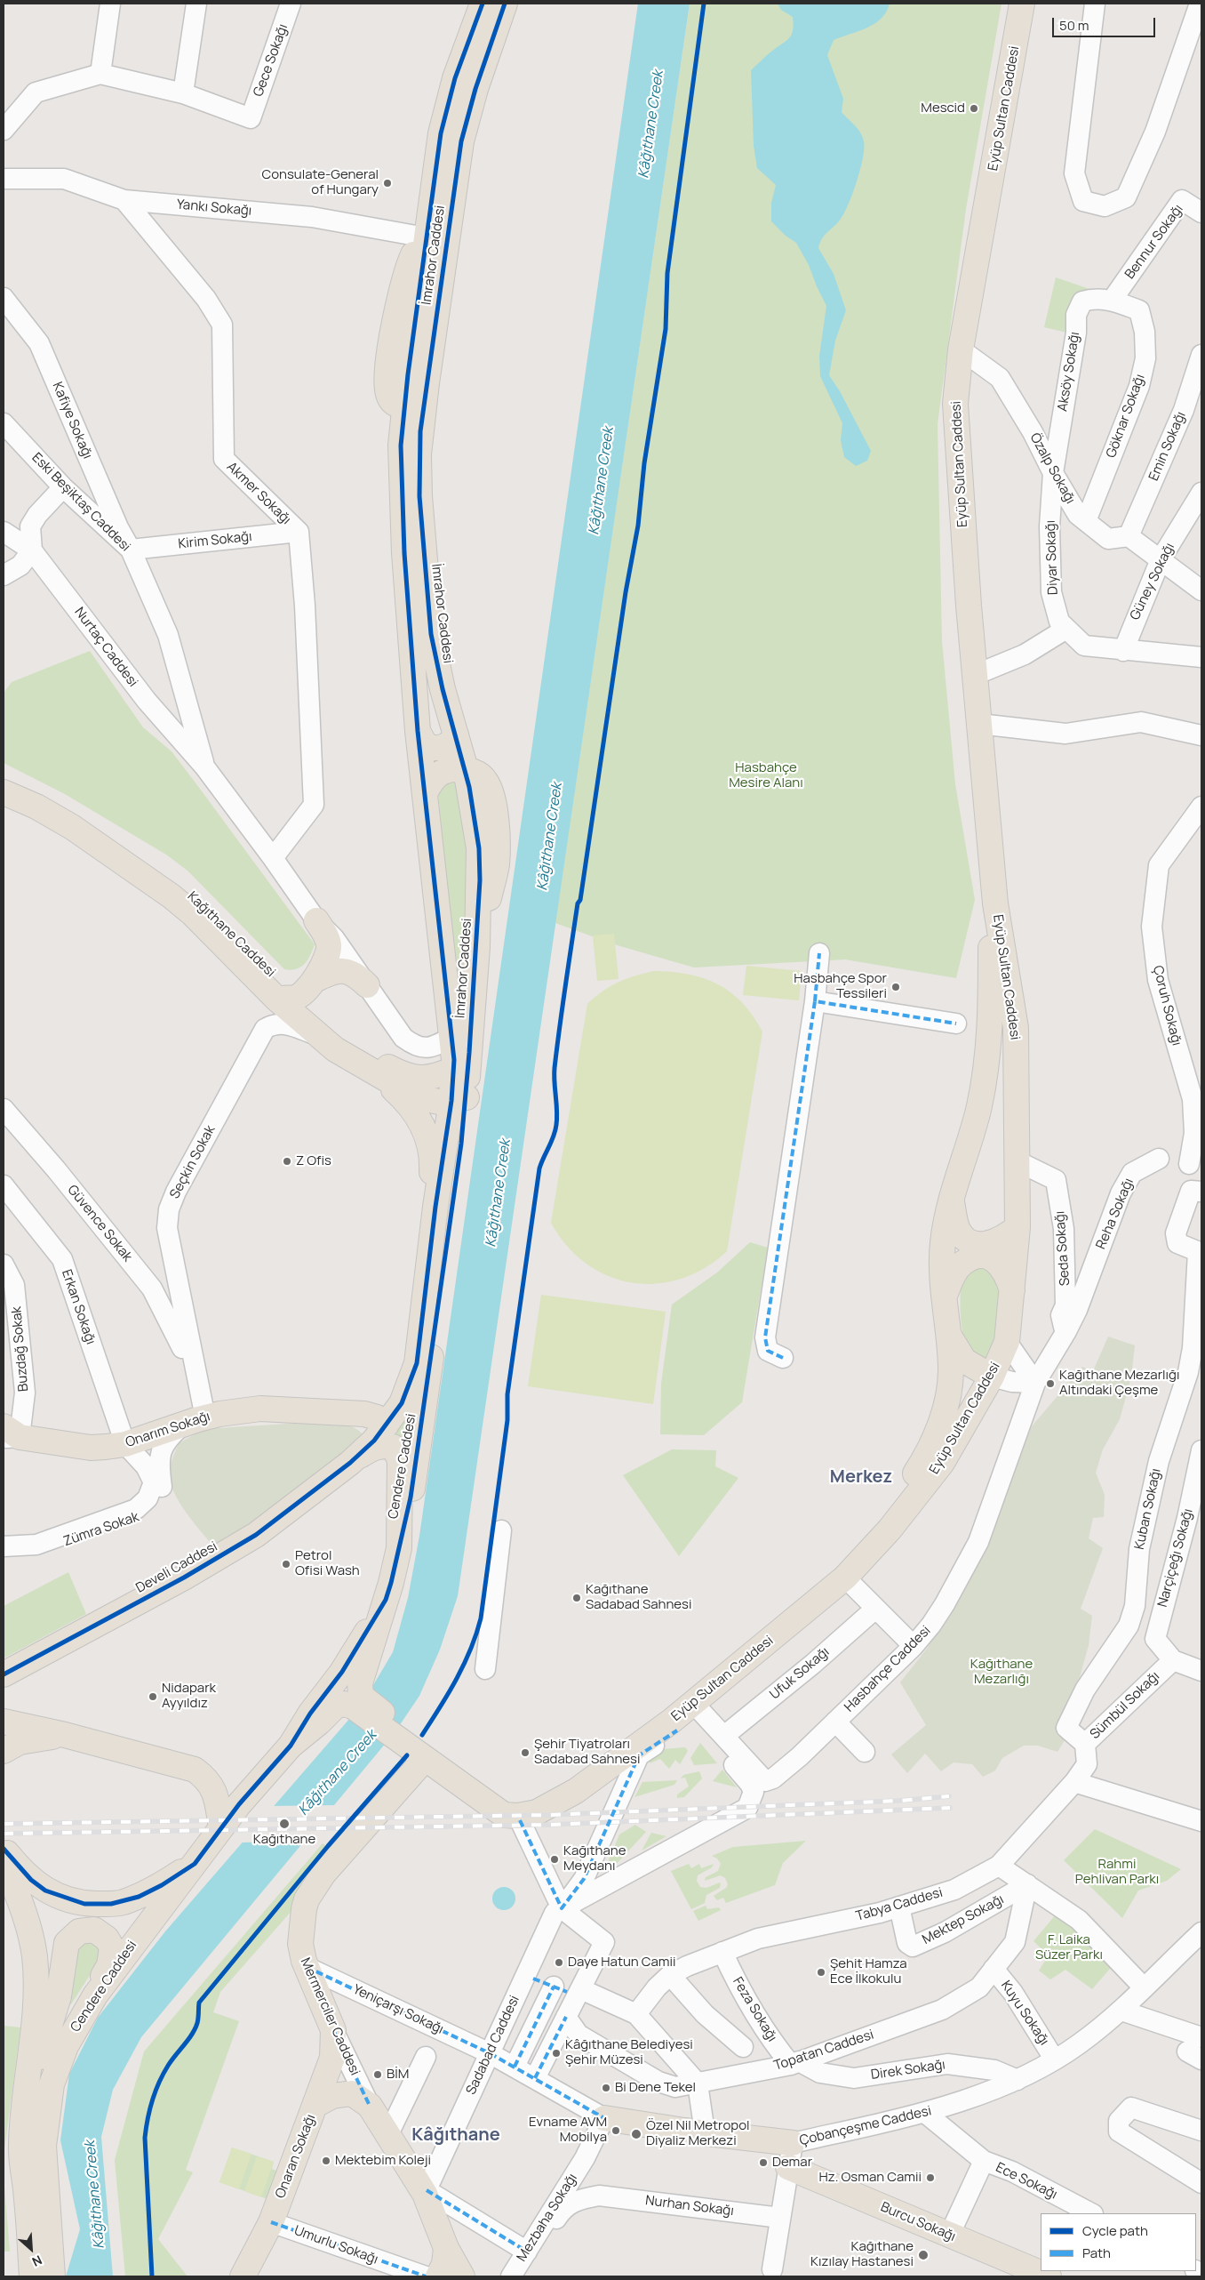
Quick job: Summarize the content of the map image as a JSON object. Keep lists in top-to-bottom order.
{
  "streets": {
    "main road": [
      "Eyüp Sultan Caddesi",
      "İmrahor Caddesi",
      "Kağıthane Caddesi",
      "Onarım Sokağı",
      "Cendere Caddesi",
      "Develi Caddesi",
      "Mermerciler Caddesi",
      "Çobançeşme Caddesi",
      "Onaran Sokağı",
      "Burcu Sokağı"
    ],
    "street": [
      "Gece Sokağı",
      "Yankı Sokağı",
      "Bennur Sokağı",
      "Aksöy Sokağı",
      "Göknar Sokağı",
      "Kafiye Sokağı",
      "Emin Sokağı",
      "Özalp Sokağı",
      "Akmer Sokağı",
      "Eski Beşiktaş Caddesi",
      "Kirim Sokağı",
      "Diyar Sokağı",
      "Güney Sokağı",
      "Nurtaç Caddesi",
      "Çoruh Sokağı",
      "Seçkin Sokak",
      "Reha Sokağı",
      "Güvence Sokak",
      "Seda Sokağı",
      "Erkan Sokağı",
      "Buzdağ Sokak",
      "Kuban Sokağı",
      "Zümra Sokak",
      "Narçiçeğı Sokağı",
      "Hasbahçe Caddesi",
      "Ufuk Sokağı",
      "Sümbül Sokağı",
      "Tabya Caddesi",
      "Mektep Sokağı",
      "Yeniçarşı Sokağı",
      "Feza Sokağı",
      "Kuyu Sokağı",
      "Sadabad Caddesi",
      "Topatan Caddesi",
      "Direk Sokağı",
      "Ece Sokağı",
      "Nurhan Sokağı",
      "Mezbaha Sokağı",
      "Umurlu Sokağı"
    ]
  },
  "crossings": [
    ["Eyüp Sultan Caddesi", "Özalp Sokağı"],
    ["Eyüp Sultan Caddesi", "Seda Sokağı"],
    ["Yankı Sokağı", "İmrahor Caddesi"],
    ["Yankı Sokağı", "Akmer Sokağı"],
    ["Bennur Sokağı", "Aksöy Sokağı"],
    ["Bennur Sokağı", "Göknar Sokağı"],
    ["İmrahor Caddesi", "Nurtaç Caddesi"],
    ["İmrahor Caddesi", "Kağıthane Caddesi"],
    ["İmrahor Caddesi", "Cendere Caddesi"],
    ["Aksöy Sokağı", "Göknar Sokağı"],
    ["Aksöy Sokağı", "Özalp Sokağı"],
    ["Aksöy Sokağı", "Diyar Sokağı"],
    ["Göknar Sokağı", "Özalp Sokağı"],
    ["Kafiye Sokağı", "Eski Beşiktaş Caddesi"],
    ["Kafiye Sokağı", "Kirim Sokağı"],
    ["Emin Sokağı", "Özalp Sokağı"],
    ["Özalp Sokağı", "Diyar Sokağı"],
    ["Akmer Sokağı", "Kirim Sokağı"],
    ["Akmer Sokağı", "Nurtaç Caddesi"],
    ["Eski Beşiktaş Caddesi", "Kirim Sokağı"],
    ["Eski Beşiktaş Caddesi", "Nurtaç Caddesi"],
    ["Diyar Sokağı", "Güney Sokağı"],
    ["Kağıthane Caddesi", "Seçkin Sokak"],
    ["Kağıthane Caddesi", "Cendere Caddesi"],
    ["Çoruh Sokağı", "Reha Sokağı"],
    ["Seçkin Sokak", "Güvence Sokak"],
    ["Seçkin Sokak", "Onarım Sokağı"],
    ["Seçkin Sokak", "Zümra Sokak"],
    ["Reha Sokağı", "Seda Sokağı"],
    ["Reha Sokağı", "Hasbahçe Caddesi"],
    ["Erkan Sokağı", "Onarım Sokağı"],
    ["Erkan Sokağı", "Zümra Sokak"],
    ["Buzdağ Sokak", "Onarım Sokağı"],
    ["Onarım Sokağı", "Cendere Caddesi"],
    ["Onarım Sokağı", "Zümra Sokak"],
    ["Cendere Caddesi", "Develi Caddesi"],
    ["Kuban Sokağı", "Sümbül Sokağı"],
    ["Narçiçeğı Sokağı", "Sümbül Sokağı"],
    ["Hasbahçe Caddesi", "Sadabad Caddesi"],
    ["Sümbül Sokağı", "Tabya Caddesi"],
    ["Tabya Caddesi", "Mektep Sokağı"],
    ["Tabya Caddesi", "Feza Sokağı"],
    ["Mektep Sokağı", "Topatan Caddesi"],
    ["Yeniçarşı Sokağı", "Mermerciler Caddesi"],
    ["Yeniçarşı Sokağı", "Sadabad Caddesi"],
    ["Yeniçarşı Sokağı", "Çobançeşme Caddesi"],
    ["Feza Sokağı", "Topatan Caddesi"],
    ["Feza Sokağı", "Direk Sokağı"],
    ["Kuyu Sokağı", "Topatan Caddesi"],
    ["Kuyu Sokağı", "Çobançeşme Caddesi"],
    ["Mermerciler Caddesi", "Sadabad Caddesi"],
    ["Mermerciler Caddesi", "Onaran Sokağı"],
    ["Sadabad Caddesi", "Çobançeşme Caddesi"],
    ["Topatan Caddesi", "Direk Sokağı"],
    ["Direk Sokağı", "Çobançeşme Caddesi"],
    ["Çobançeşme Caddesi", "Ece Sokağı"],
    ["Çobançeşme Caddesi", "Mezbaha Sokağı"],
    ["Onaran Sokağı", "Umurlu Sokağı"],
    ["Ece Sokağı", "Burcu Sokağı"],
    ["Nurhan Sokağı", "Mezbaha Sokağı"]
  ],
  "districts": ["Merkez", "Kâğıthane"],
  "water": ["Kâğıthane Creek"],
  "parks": [
    "Hasbahçe Mesire Alanı",
    "Kağıthane Mezarlığı",
    "Rahmi Pehlivan Parkı",
    "F. Laika Süzer Parkı"
  ],
  "places": [
    "Mescid",
    "Consulate-General of Hungary",
    "Hasbahçe Spor Tessileri",
    "Z Ofis",
    "Kağıthane Mezarlığı Altındaki Çeşme",
    "Petrol Ofisi Wash",
    "Kağıthane Sadabad Sahnesi",
    "Nidapark Ayyıldız",
    "Şehir Tiyatroları Sadabad Sahnesi",
    "Kağıthane",
    "Kağıthane Meydanı",
    "Daye Hatun Camii",
    "Şehit Hamza Ece İlkokulu",
    "Kâğıthane Belediyesi Şehir Müzesi",
    "BİM",
    "Bi Dene Tekel",
    "Evname AVM Mobilya",
    "Özel Nil Metropol Diyaliz Merkezi",
    "Mektebim Koleji",
    "Demar",
    "Hz. Osman Camii",
    "Kağıthane Kızılay Hastanesi"
  ],
  "legend": ["Cycle path", "Path"],
  "scale_bar": "50 m",
  "north": "bottom right"
}
